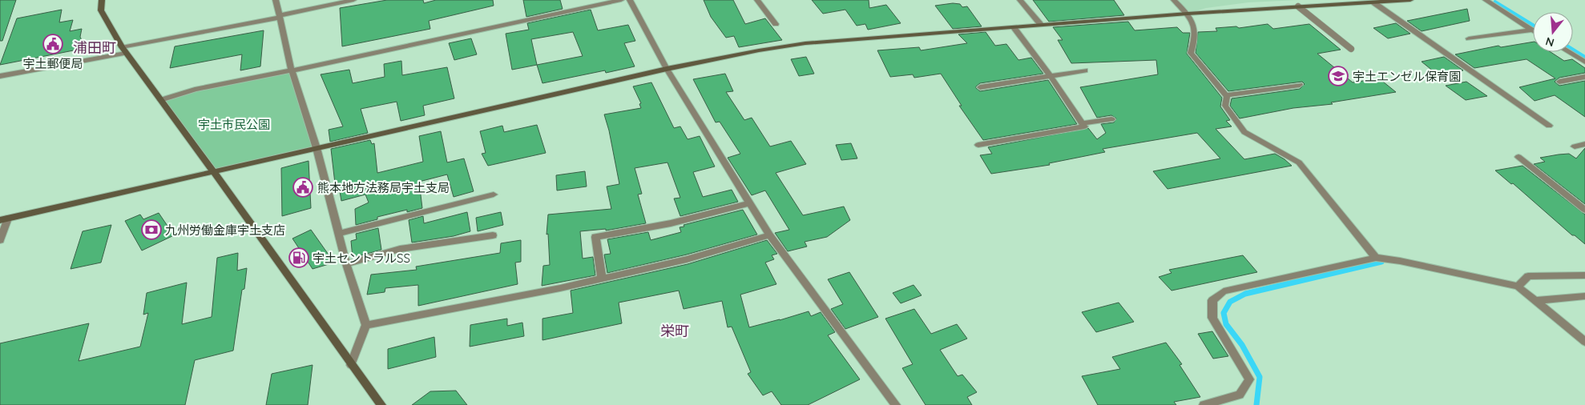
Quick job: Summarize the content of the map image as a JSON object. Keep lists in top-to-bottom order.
{
  "districts": ["浦田町", "栄町"],
  "parks": ["宇土市民公園"],
  "places": {
    "public building": ["宇土郵便局", "熊本地方法務局宇土支局"],
    "school or university": ["宇土エンゼル保育園"],
    "bank": ["九州労働金庫宇土支店"],
    "fuel station": ["宇土セントラルSS"]
  },
  "north": "bottom"
}
